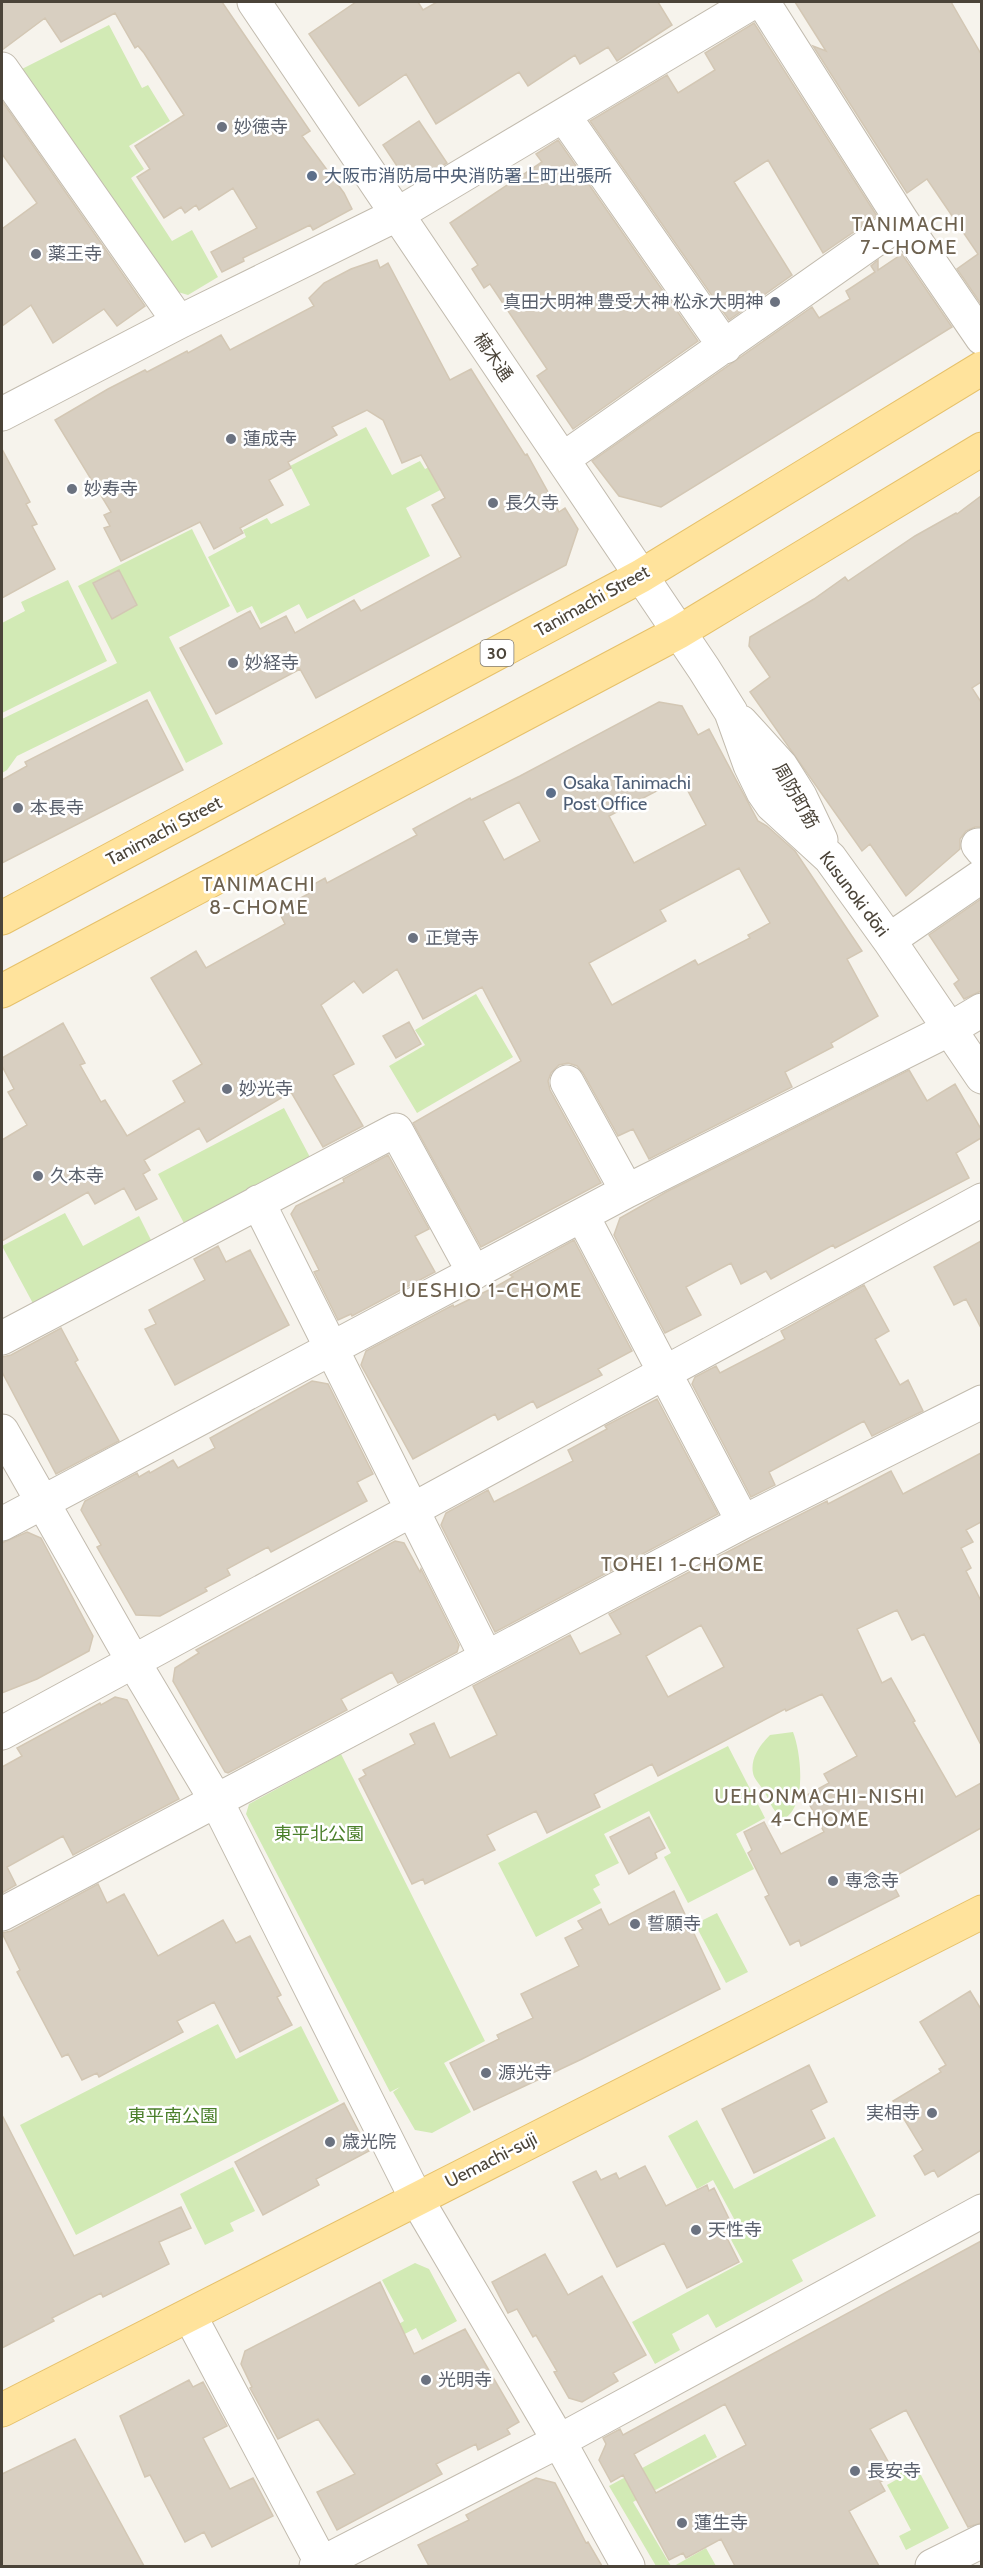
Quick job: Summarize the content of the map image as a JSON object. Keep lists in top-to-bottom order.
{
  "streets": {
    "main road": ["Tanimachi Street", "30", "Uemachi-suji"],
    "street": ["楠木通", "Kusunoki dōri"]
  },
  "crossings": [
    ["楠木通", "Tanimachi Street"],
    ["楠木通", "Kusunoki dōri"]
  ],
  "districts": [
    "TANIMACHI 7-CHOME",
    "TANIMACHI 8-CHOME",
    "UESHIO 1-CHOME",
    "TOHEI 1-CHOME",
    "UEHONMACHI-NISHI 4-CHOME"
  ],
  "parks": ["東平北公園", "東平南公園"],
  "places": [
    "妙徳寺",
    "大阪市消防局中央消防署上町出張所",
    "薬王寺",
    "真田大明神 豊受大神 松永大明神",
    "蓮成寺",
    "妙寿寺",
    "長久寺",
    "妙経寺",
    "Osaka Tanimachi Post Office",
    "本長寺",
    "正覚寺",
    "妙光寺",
    "久本寺",
    "専念寺",
    "誓願寺",
    "源光寺",
    "実相寺",
    "歳光院",
    "天性寺",
    "光明寺",
    "長安寺",
    "蓮生寺"
  ]
}
